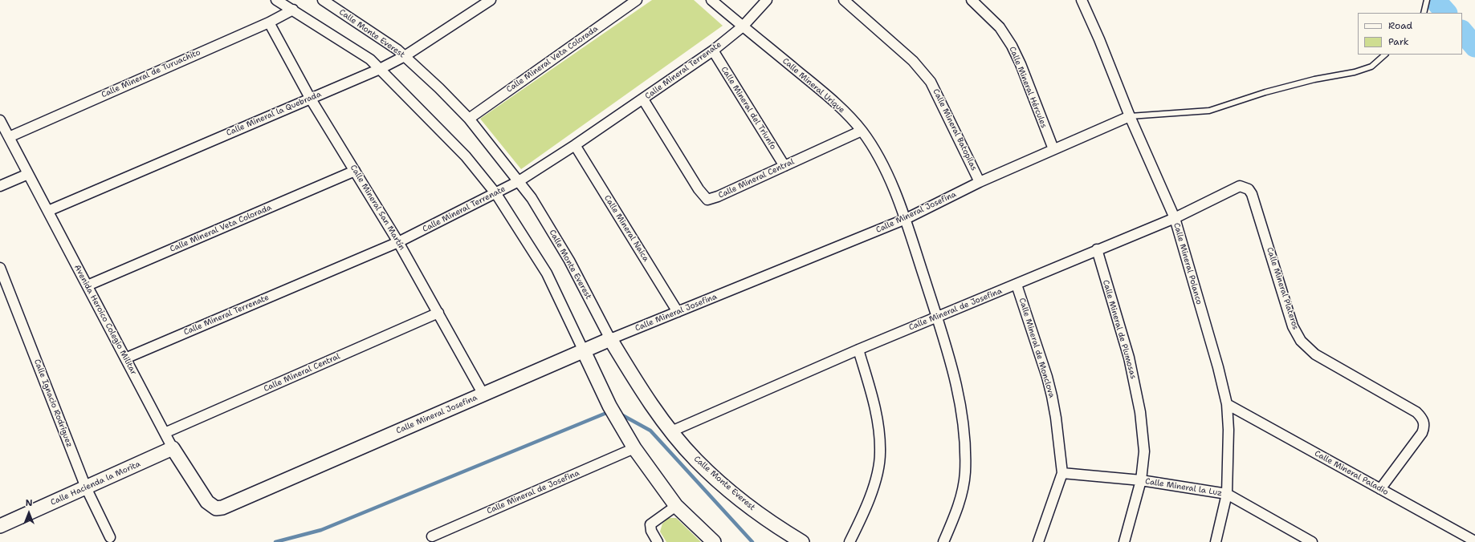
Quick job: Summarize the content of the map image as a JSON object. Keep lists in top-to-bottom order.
{
  "streets": {
    "street": [
      "Calle Monte Everest",
      "Calle Mineral Veta Colorada",
      "Calle Mineral Terrenate",
      "Calle Mineral de Turuachito",
      "Calle Mineral Urique",
      "Calle Mineral Hércules",
      "Calle Mineral del Triunfo",
      "Calle Mineral la Quebrada",
      "Calle Mineral Batopilas",
      "Calle Mineral Central",
      "Calle Mineral San Martín",
      "Calle Mineral Josefina",
      "Calle Mineral Naica",
      "Calle Mineral Polanco",
      "Calle Mineral Plateros",
      "Calle Mineral de Josefina",
      "Avenida Heroico Colegio Militar",
      "Calle Mineral de Plumosas",
      "Calle Mineral de Monclova",
      "Calle Ignacio Rodríguez",
      "Calle Mineral Paladio",
      "Calle Hacienda la Morita",
      "Calle Mineral la Luz"
    ]
  },
  "crossings": [
    ["Calle Monte Everest", "Calle Mineral Veta Colorada"],
    ["Calle Monte Everest", "Calle Mineral Terrenate"],
    ["Calle Monte Everest", "Calle Mineral la Quebrada"],
    ["Calle Monte Everest", "Calle Mineral Josefina"],
    ["Calle Monte Everest", "Calle Mineral de Josefina"],
    ["Calle Mineral Veta Colorada", "Calle Mineral San Martín"],
    ["Calle Mineral Veta Colorada", "Avenida Heroico Colegio Militar"],
    ["Calle Mineral Terrenate", "Calle Mineral Urique"],
    ["Calle Mineral Terrenate", "Calle Mineral del Triunfo"],
    ["Calle Mineral Terrenate", "Calle Mineral Central"],
    ["Calle Mineral Terrenate", "Calle Mineral San Martín"],
    ["Calle Mineral Terrenate", "Calle Mineral Naica"],
    ["Calle Mineral Terrenate", "Avenida Heroico Colegio Militar"],
    ["Calle Mineral de Turuachito", "Calle Mineral San Martín"],
    ["Calle Mineral de Turuachito", "Avenida Heroico Colegio Militar"],
    ["Calle Mineral Urique", "Calle Mineral Central"],
    ["Calle Mineral Urique", "Calle Mineral Josefina"],
    ["Calle Mineral Urique", "Calle Mineral de Josefina"],
    ["Calle Mineral Hércules", "Calle Mineral Josefina"],
    ["Calle Mineral del Triunfo", "Calle Mineral Central"],
    ["Calle Mineral la Quebrada", "Calle Mineral San Martín"],
    ["Calle Mineral la Quebrada", "Avenida Heroico Colegio Militar"],
    ["Calle Mineral Batopilas", "Calle Mineral Josefina"],
    ["Calle Mineral Central", "Calle Mineral San Martín"],
    ["Calle Mineral Central", "Avenida Heroico Colegio Militar"],
    ["Calle Mineral San Martín", "Calle Mineral Josefina"],
    ["Calle Mineral Josefina", "Calle Mineral Naica"],
    ["Calle Mineral Josefina", "Calle Mineral Polanco"],
    ["Calle Mineral Josefina", "Avenida Heroico Colegio Militar"],
    ["Calle Mineral Polanco", "Calle Mineral de Josefina"],
    ["Calle Mineral Polanco", "Calle Mineral Paladio"],
    ["Calle Mineral Polanco", "Calle Mineral la Luz"],
    ["Calle Mineral Plateros", "Calle Mineral de Josefina"],
    ["Calle Mineral Plateros", "Calle Mineral Paladio"],
    ["Calle Mineral de Josefina", "Calle Mineral de Plumosas"],
    ["Calle Mineral de Josefina", "Calle Mineral de Monclova"],
    ["Avenida Heroico Colegio Militar", "Calle Hacienda la Morita"],
    ["Calle Mineral de Plumosas", "Calle Mineral la Luz"],
    ["Calle Mineral de Monclova", "Calle Mineral la Luz"],
    ["Calle Ignacio Rodríguez", "Calle Hacienda la Morita"]
  ],
  "legend": ["Road", "Park"],
  "north": "top"
}
